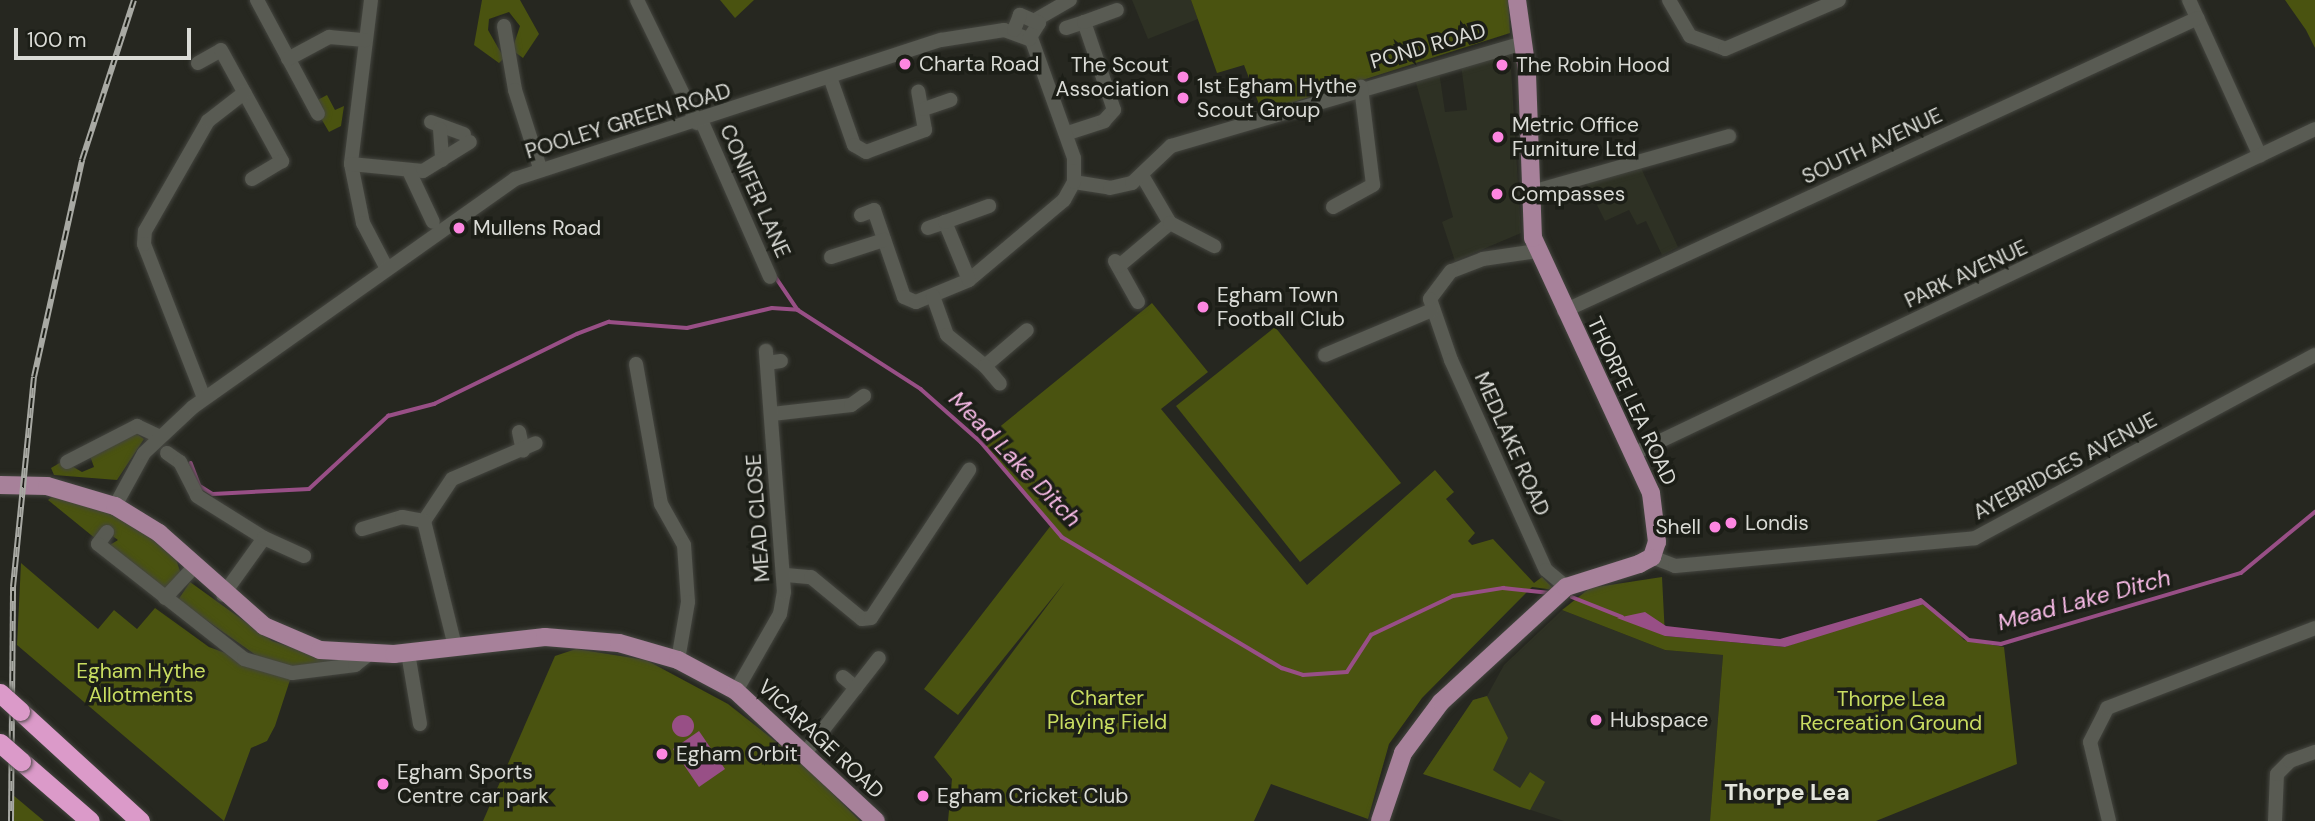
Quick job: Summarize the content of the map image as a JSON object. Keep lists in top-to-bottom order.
{
  "streets": {
    "main road": ["THORPE LEA ROAD", "VICARAGE ROAD"],
    "street": [
      "POND ROAD",
      "POOLEY GREEN ROAD",
      "SOUTH AVENUE",
      "CONIFER LANE",
      "PARK AVENUE",
      "MEDLAKE ROAD",
      "AYEBRIDGES AVENUE",
      "MEAD CLOSE"
    ]
  },
  "crossings": [
    ["POND ROAD", "THORPE LEA ROAD"],
    ["POOLEY GREEN ROAD", "CONIFER LANE"],
    ["POOLEY GREEN ROAD", "VICARAGE ROAD"],
    ["SOUTH AVENUE", "THORPE LEA ROAD"],
    ["PARK AVENUE", "THORPE LEA ROAD"],
    ["THORPE LEA ROAD", "AYEBRIDGES AVENUE"],
    ["MEAD CLOSE", "VICARAGE ROAD"]
  ],
  "districts": ["Thorpe Lea"],
  "water": ["Mead Lake Ditch"],
  "parks": ["Egham Hythe Allotments", "Charter Playing Field", "Thorpe Lea Recreation Ground"],
  "places": [
    "Charta Road",
    "The Robin Hood",
    "The Scout Association",
    "1st Egham Hythe Scout Group",
    "Metric Office Furniture Ltd",
    "Compasses",
    "Mullens Road",
    "Egham Town Football Club",
    "Londis",
    "Shell",
    "Hubspace",
    "Egham Orbit",
    "Egham Sports Centre car park",
    "Egham Cricket Club"
  ],
  "scale_bar": "100 m"
}
